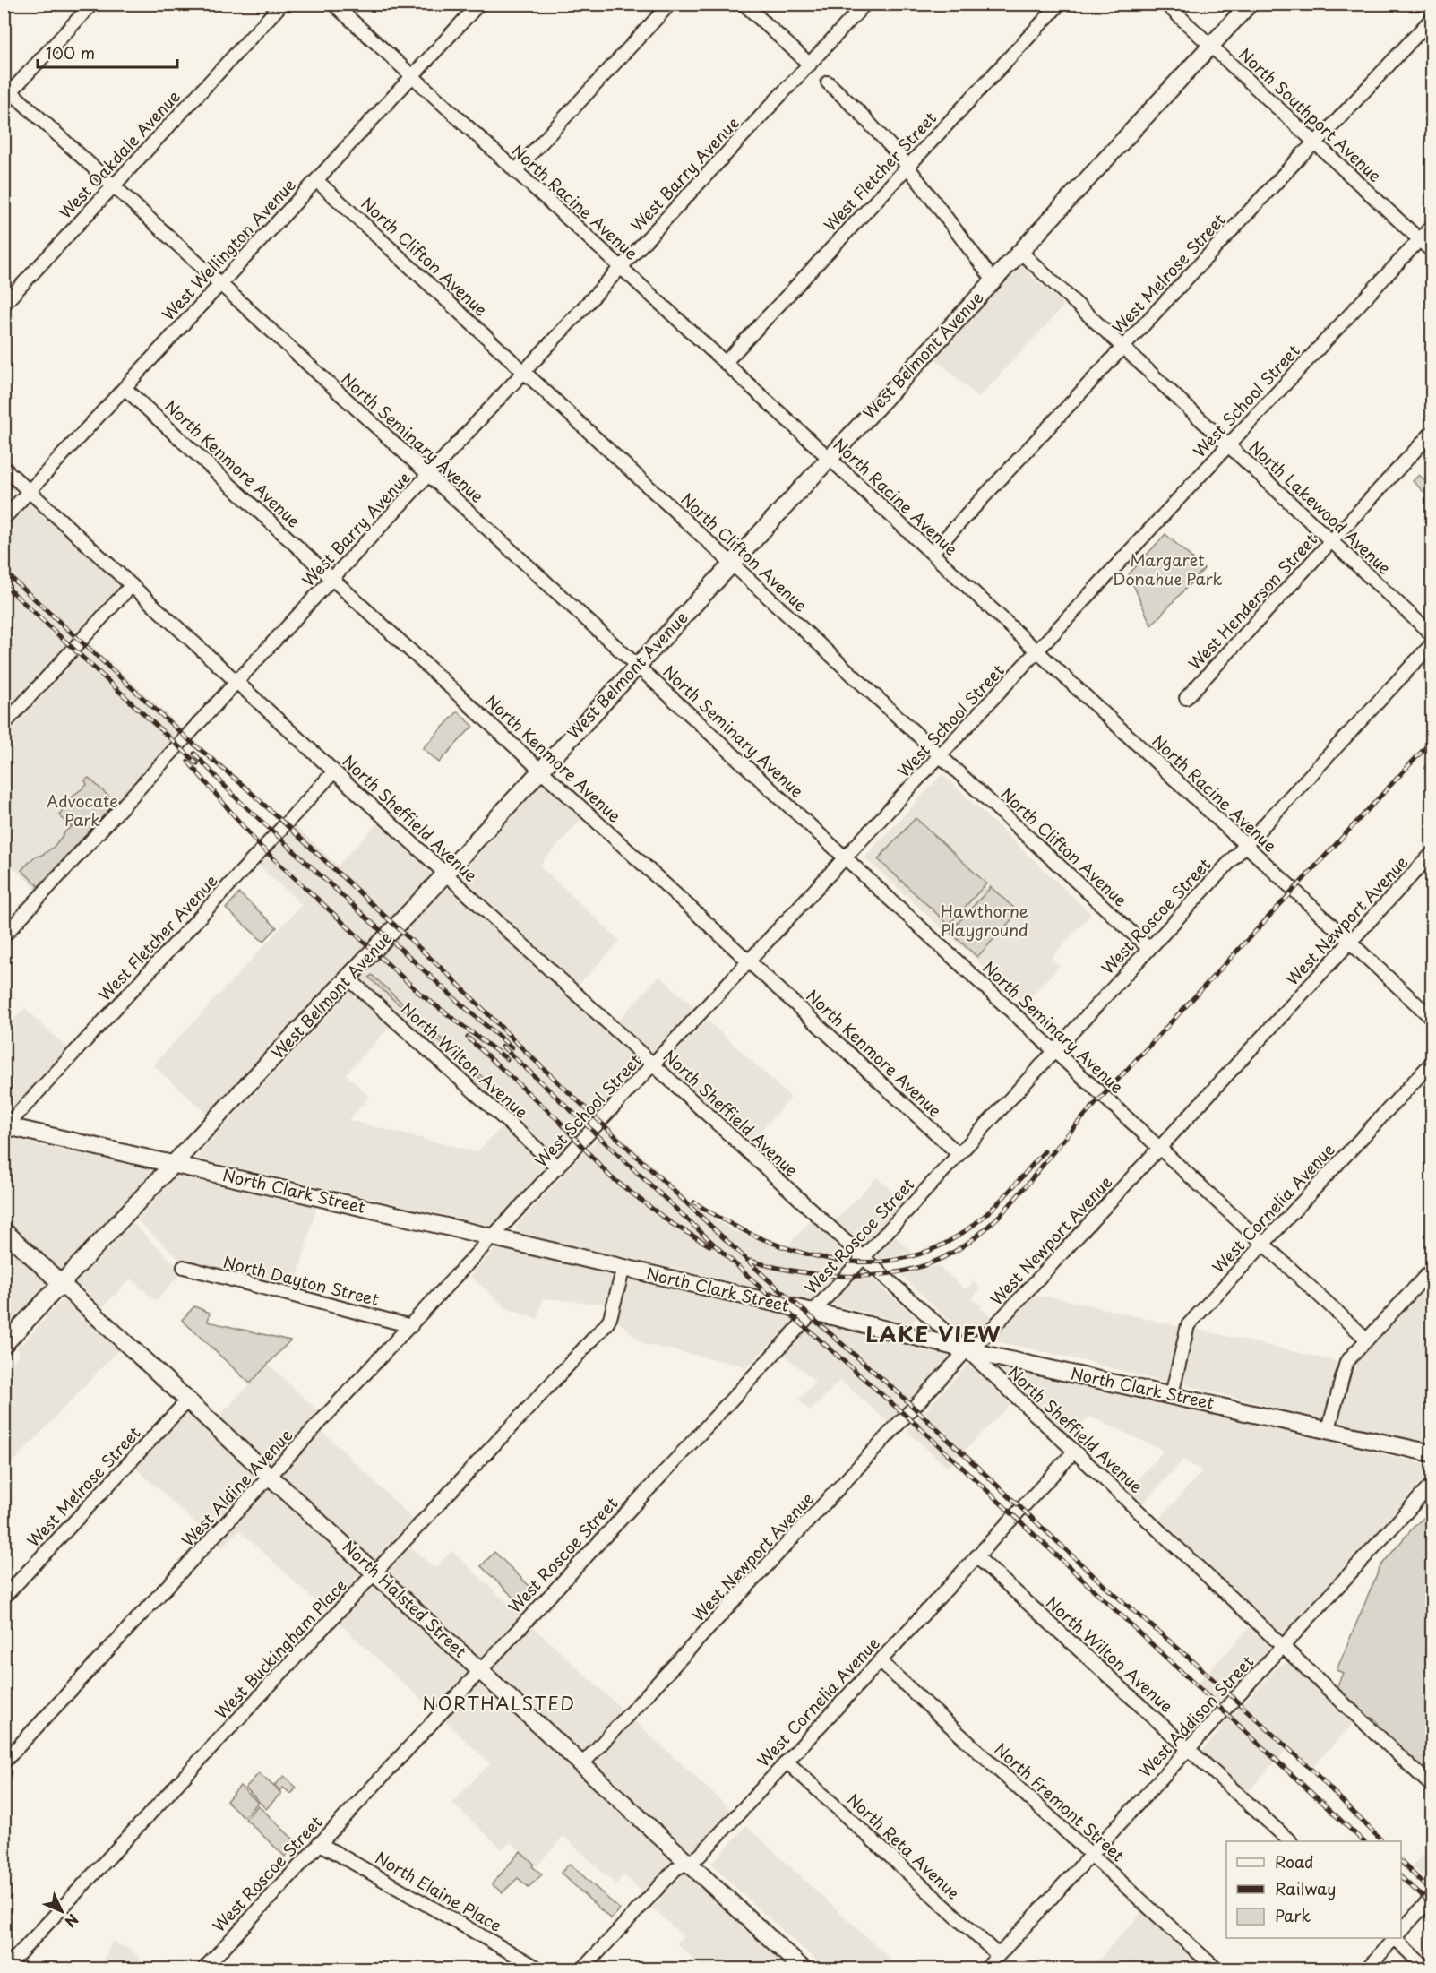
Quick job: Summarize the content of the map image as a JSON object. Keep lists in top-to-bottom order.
{
  "streets": {
    "main road": ["West Belmont Avenue", "North Clark Street", "North Halsted Street"],
    "street": [
      "North Southport Avenue",
      "West Oakdale Avenue",
      "West Fletcher Street",
      "West Barry Avenue",
      "North Racine Avenue",
      "West Wellington Avenue",
      "North Clifton Avenue",
      "West Melrose Street",
      "West School Street",
      "North Seminary Avenue",
      "North Kenmore Avenue",
      "North Lakewood Avenue",
      "West Henderson Street",
      "North Sheffield Avenue",
      "West Roscoe Street",
      "West Newport Avenue",
      "West Fletcher Avenue",
      "North Wilton Avenue",
      "West Cornelia Avenue",
      "North Dayton Street",
      "West Aldine Avenue",
      "West Buckingham Place",
      "West Addison Street",
      "North Fremont Street",
      "North Reta Avenue",
      "North Elaine Place"
    ]
  },
  "crossings": [
    ["North Southport Avenue", "West Melrose Street"],
    ["North Southport Avenue", "West Belmont Avenue"],
    ["North Southport Avenue", "West School Street"],
    ["West Oakdale Avenue", "North Seminary Avenue"],
    ["West Fletcher Street", "North Racine Avenue"],
    ["West Barry Avenue", "North Racine Avenue"],
    ["West Barry Avenue", "North Clifton Avenue"],
    ["West Barry Avenue", "North Seminary Avenue"],
    ["West Barry Avenue", "North Kenmore Avenue"],
    ["West Barry Avenue", "North Sheffield Avenue"],
    ["North Racine Avenue", "West Wellington Avenue"],
    ["North Racine Avenue", "West Melrose Street"],
    ["North Racine Avenue", "West Belmont Avenue"],
    ["North Racine Avenue", "West School Street"],
    ["North Racine Avenue", "West Roscoe Street"],
    ["North Racine Avenue", "West Newport Avenue"],
    ["West Wellington Avenue", "North Clifton Avenue"],
    ["West Wellington Avenue", "North Seminary Avenue"],
    ["West Wellington Avenue", "North Kenmore Avenue"],
    ["West Wellington Avenue", "North Sheffield Avenue"],
    ["North Clifton Avenue", "West Belmont Avenue"],
    ["North Clifton Avenue", "West School Street"],
    ["North Clifton Avenue", "West Roscoe Street"],
    ["West Melrose Street", "North Lakewood Avenue"],
    ["West Melrose Street", "North Halsted Street"],
    ["West Belmont Avenue", "North Seminary Avenue"],
    ["West Belmont Avenue", "North Kenmore Avenue"],
    ["West Belmont Avenue", "North Lakewood Avenue"],
    ["West Belmont Avenue", "North Sheffield Avenue"],
    ["West Belmont Avenue", "North Wilton Avenue"],
    ["West Belmont Avenue", "North Clark Street"],
    ["West Belmont Avenue", "North Halsted Street"],
    ["West School Street", "North Seminary Avenue"],
    ["West School Street", "North Kenmore Avenue"],
    ["West School Street", "North Lakewood Avenue"],
    ["West School Street", "North Sheffield Avenue"],
    ["West School Street", "North Wilton Avenue"],
    ["West School Street", "North Clark Street"],
    ["West School Street", "West Aldine Avenue"],
    ["North Seminary Avenue", "West Roscoe Street"],
    ["North Seminary Avenue", "West Newport Avenue"],
    ["North Seminary Avenue", "West Cornelia Avenue"],
    ["North Kenmore Avenue", "West Roscoe Street"],
    ["North Lakewood Avenue", "West Henderson Street"],
    ["North Sheffield Avenue", "West Roscoe Street"],
    ["North Sheffield Avenue", "West Newport Avenue"],
    ["North Sheffield Avenue", "West Fletcher Avenue"],
    ["North Sheffield Avenue", "North Clark Street"],
    ["North Sheffield Avenue", "West Cornelia Avenue"],
    ["North Sheffield Avenue", "West Addison Street"],
    ["West Roscoe Street", "North Clark Street"],
    ["West Roscoe Street", "North Halsted Street"],
    ["West Roscoe Street", "North Elaine Place"],
    ["West Newport Avenue", "North Clark Street"],
    ["West Newport Avenue", "North Halsted Street"],
    ["West Fletcher Avenue", "North Clark Street"],
    ["North Wilton Avenue", "West Cornelia Avenue"],
    ["North Wilton Avenue", "West Addison Street"],
    ["North Clark Street", "West Cornelia Avenue"],
    ["North Clark Street", "West Aldine Avenue"],
    ["North Clark Street", "West Buckingham Place"],
    ["West Cornelia Avenue", "North Halsted Street"],
    ["West Cornelia Avenue", "North Fremont Street"],
    ["West Cornelia Avenue", "North Reta Avenue"],
    ["North Dayton Street", "West Aldine Avenue"],
    ["West Aldine Avenue", "North Halsted Street"],
    ["North Halsted Street", "West Buckingham Place"],
    ["West Addison Street", "North Fremont Street"],
    ["West Addison Street", "North Reta Avenue"]
  ],
  "districts": ["LAKE VIEW", "NORTHALSTED"],
  "parks": ["Margaret Donahue Park", "Advocate Park", "Hawthorne Playground"],
  "legend": ["Road", "Railway", "Park"],
  "scale_bar": "100 m",
  "north": "bottom right"
}
